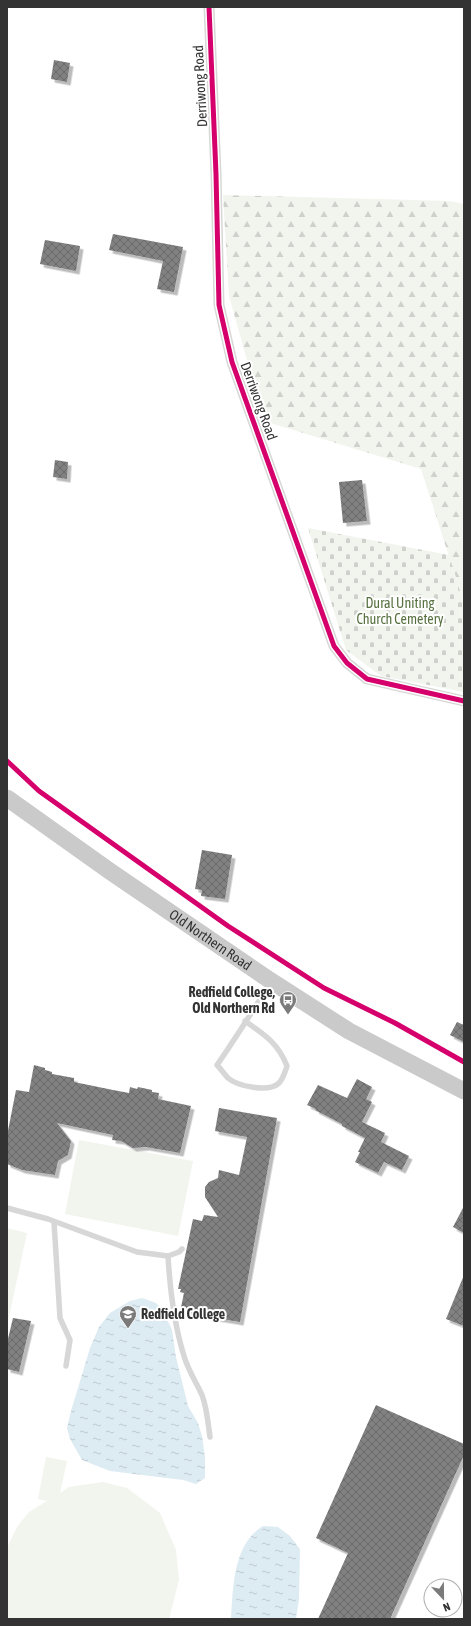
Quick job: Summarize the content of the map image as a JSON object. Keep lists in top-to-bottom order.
{
  "streets": {
    "main road": ["Old Northern Road"],
    "street": ["Derriwong Road"]
  },
  "parks": ["Dural Uniting Church Cemetery"],
  "places": {
    "bus stop": ["Redfield College, Old Northern Rd"],
    "school or university": ["Redfield College"]
  },
  "north": "bottom"
}
